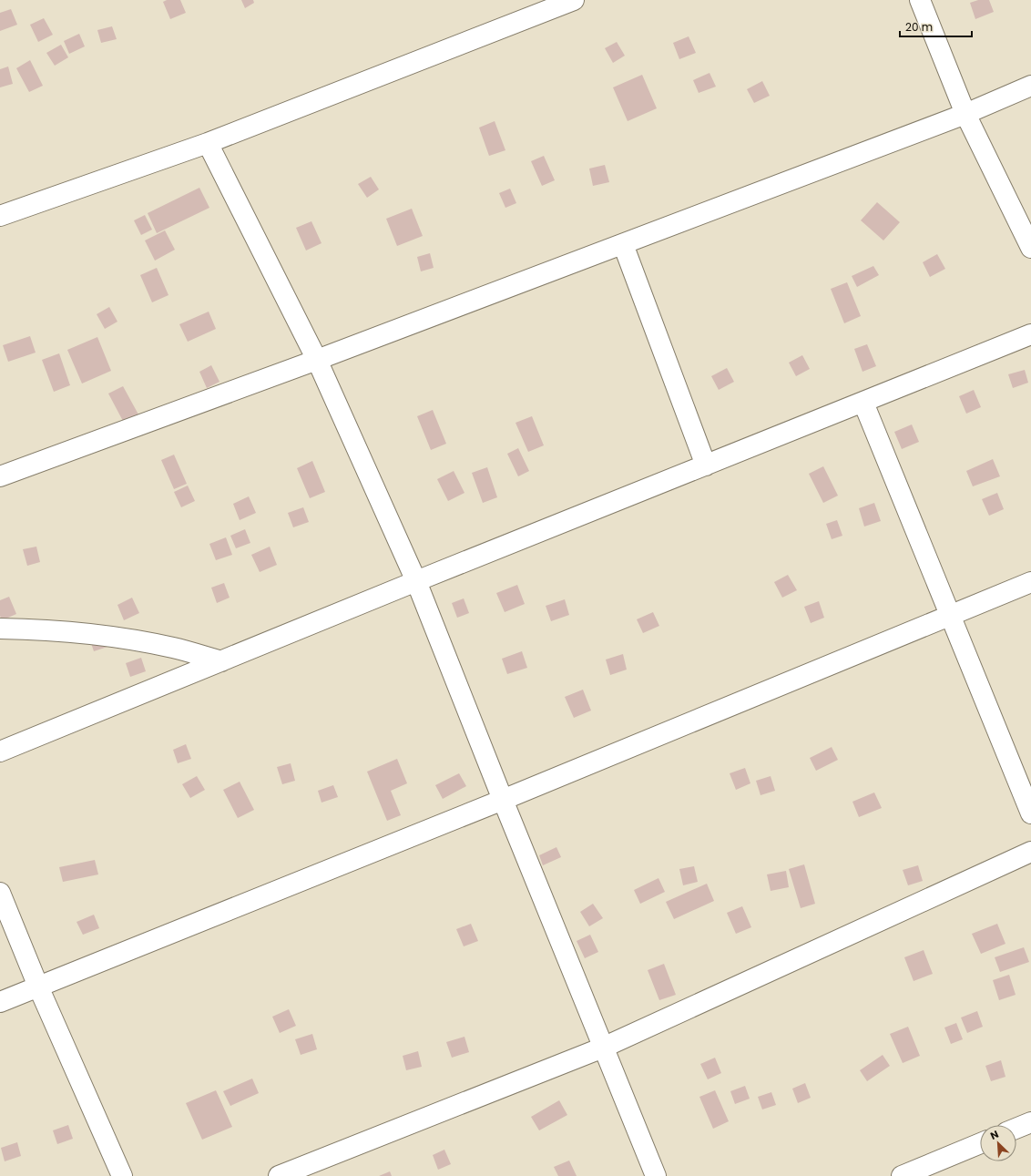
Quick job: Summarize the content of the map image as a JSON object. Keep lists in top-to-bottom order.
{
  "scale_bar": "20 m",
  "north": "top left"
}
